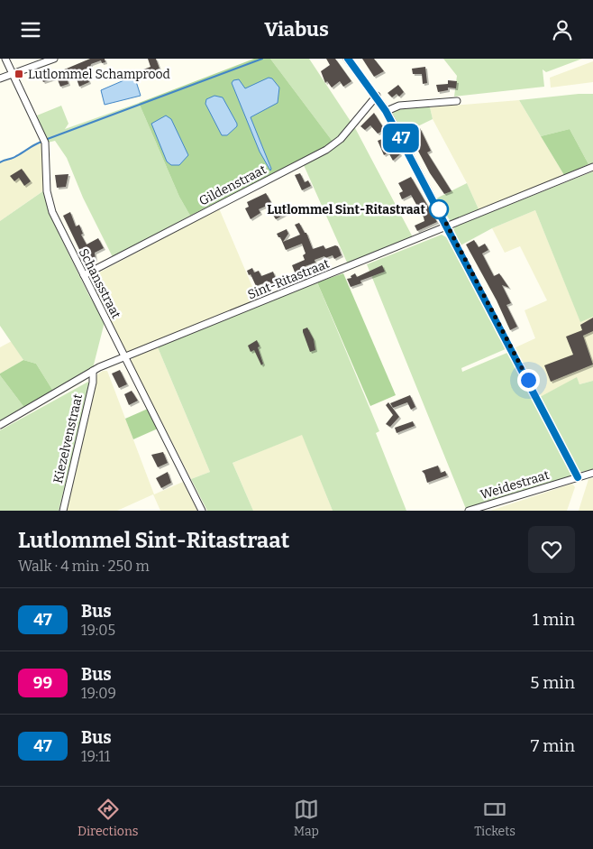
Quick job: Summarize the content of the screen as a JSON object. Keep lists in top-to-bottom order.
{
  "streets": {
    "street": [
      "Gildenstraat",
      "Sint-Ritastraat",
      "Schansstraat",
      "Kiezelvenstraat",
      "Weidestraat"
    ]
  },
  "crossings": [
    ["Gildenstraat", "Schansstraat"],
    ["Sint-Ritastraat", "Schansstraat"],
    ["Sint-Ritastraat", "Kiezelvenstraat"]
  ],
  "places": {
    "transit": ["Lutlommel Schamprood"],
    "other": ["Lutlommel Sint-Ritastraat"]
  },
  "lines": ["bus line 47"],
  "page": {
    "header": "Viabus",
    "on_map": "47",
    "heading": ["Lutlommel Sint-Ritastraat", "Walk · 4 min · 250 m"],
    "list": [
      {
        "mark": "47",
        "name": "Bus",
        "note": "19:05",
        "value": "1 min"
      },
      {
        "mark": "99",
        "name": "Bus",
        "note": "19:09",
        "value": "5 min"
      },
      {
        "mark": "47",
        "name": "Bus",
        "note": "19:11",
        "value": "7 min"
      }
    ],
    "tabs": ["Directions", "Map", "Tickets"]
  }
}
